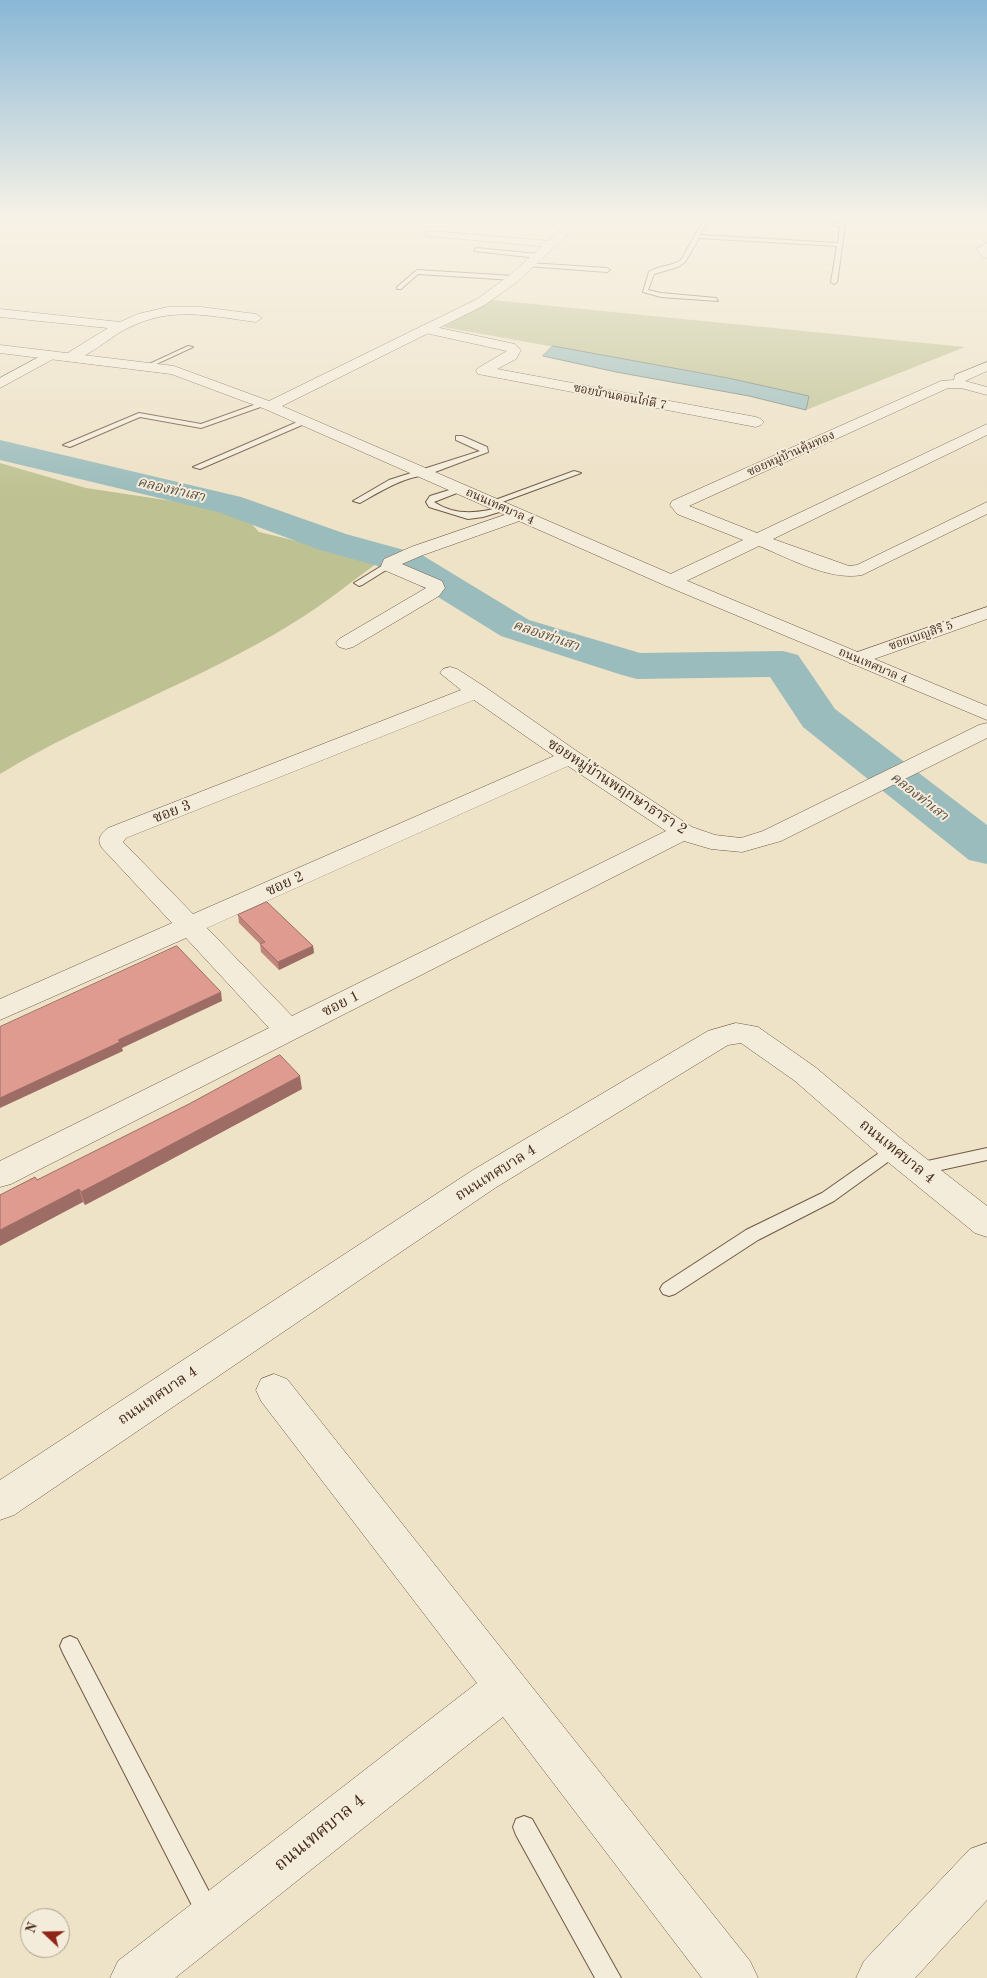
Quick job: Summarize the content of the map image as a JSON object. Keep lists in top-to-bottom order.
{
  "streets": {
    "street": [
      "ซอยบ้านดอนไก่ดี 7",
      "ซอยหมู่บ้านคุ้มทอง",
      "ถนนเทศบาล 4",
      "ซอยเบญสิริ 5",
      "ซอยหมู่บ้านพฤกษาธารา 2",
      "ซอย 3",
      "ซอย 2",
      "ซอย 1"
    ]
  },
  "crossings": [
    ["ถนนเทศบาล 4", "ซอยเบญสิริ 5"],
    ["ซอยหมู่บ้านพฤกษาธารา 2", "ซอย 3"],
    ["ซอยหมู่บ้านพฤกษาธารา 2", "ซอย 2"],
    ["ซอยหมู่บ้านพฤกษาธารา 2", "ซอย 1"],
    ["ซอย 3", "ซอย 2"],
    ["ซอย 3", "ซอย 1"]
  ],
  "water": ["คลองท่าเสา"],
  "north": "left"
}
